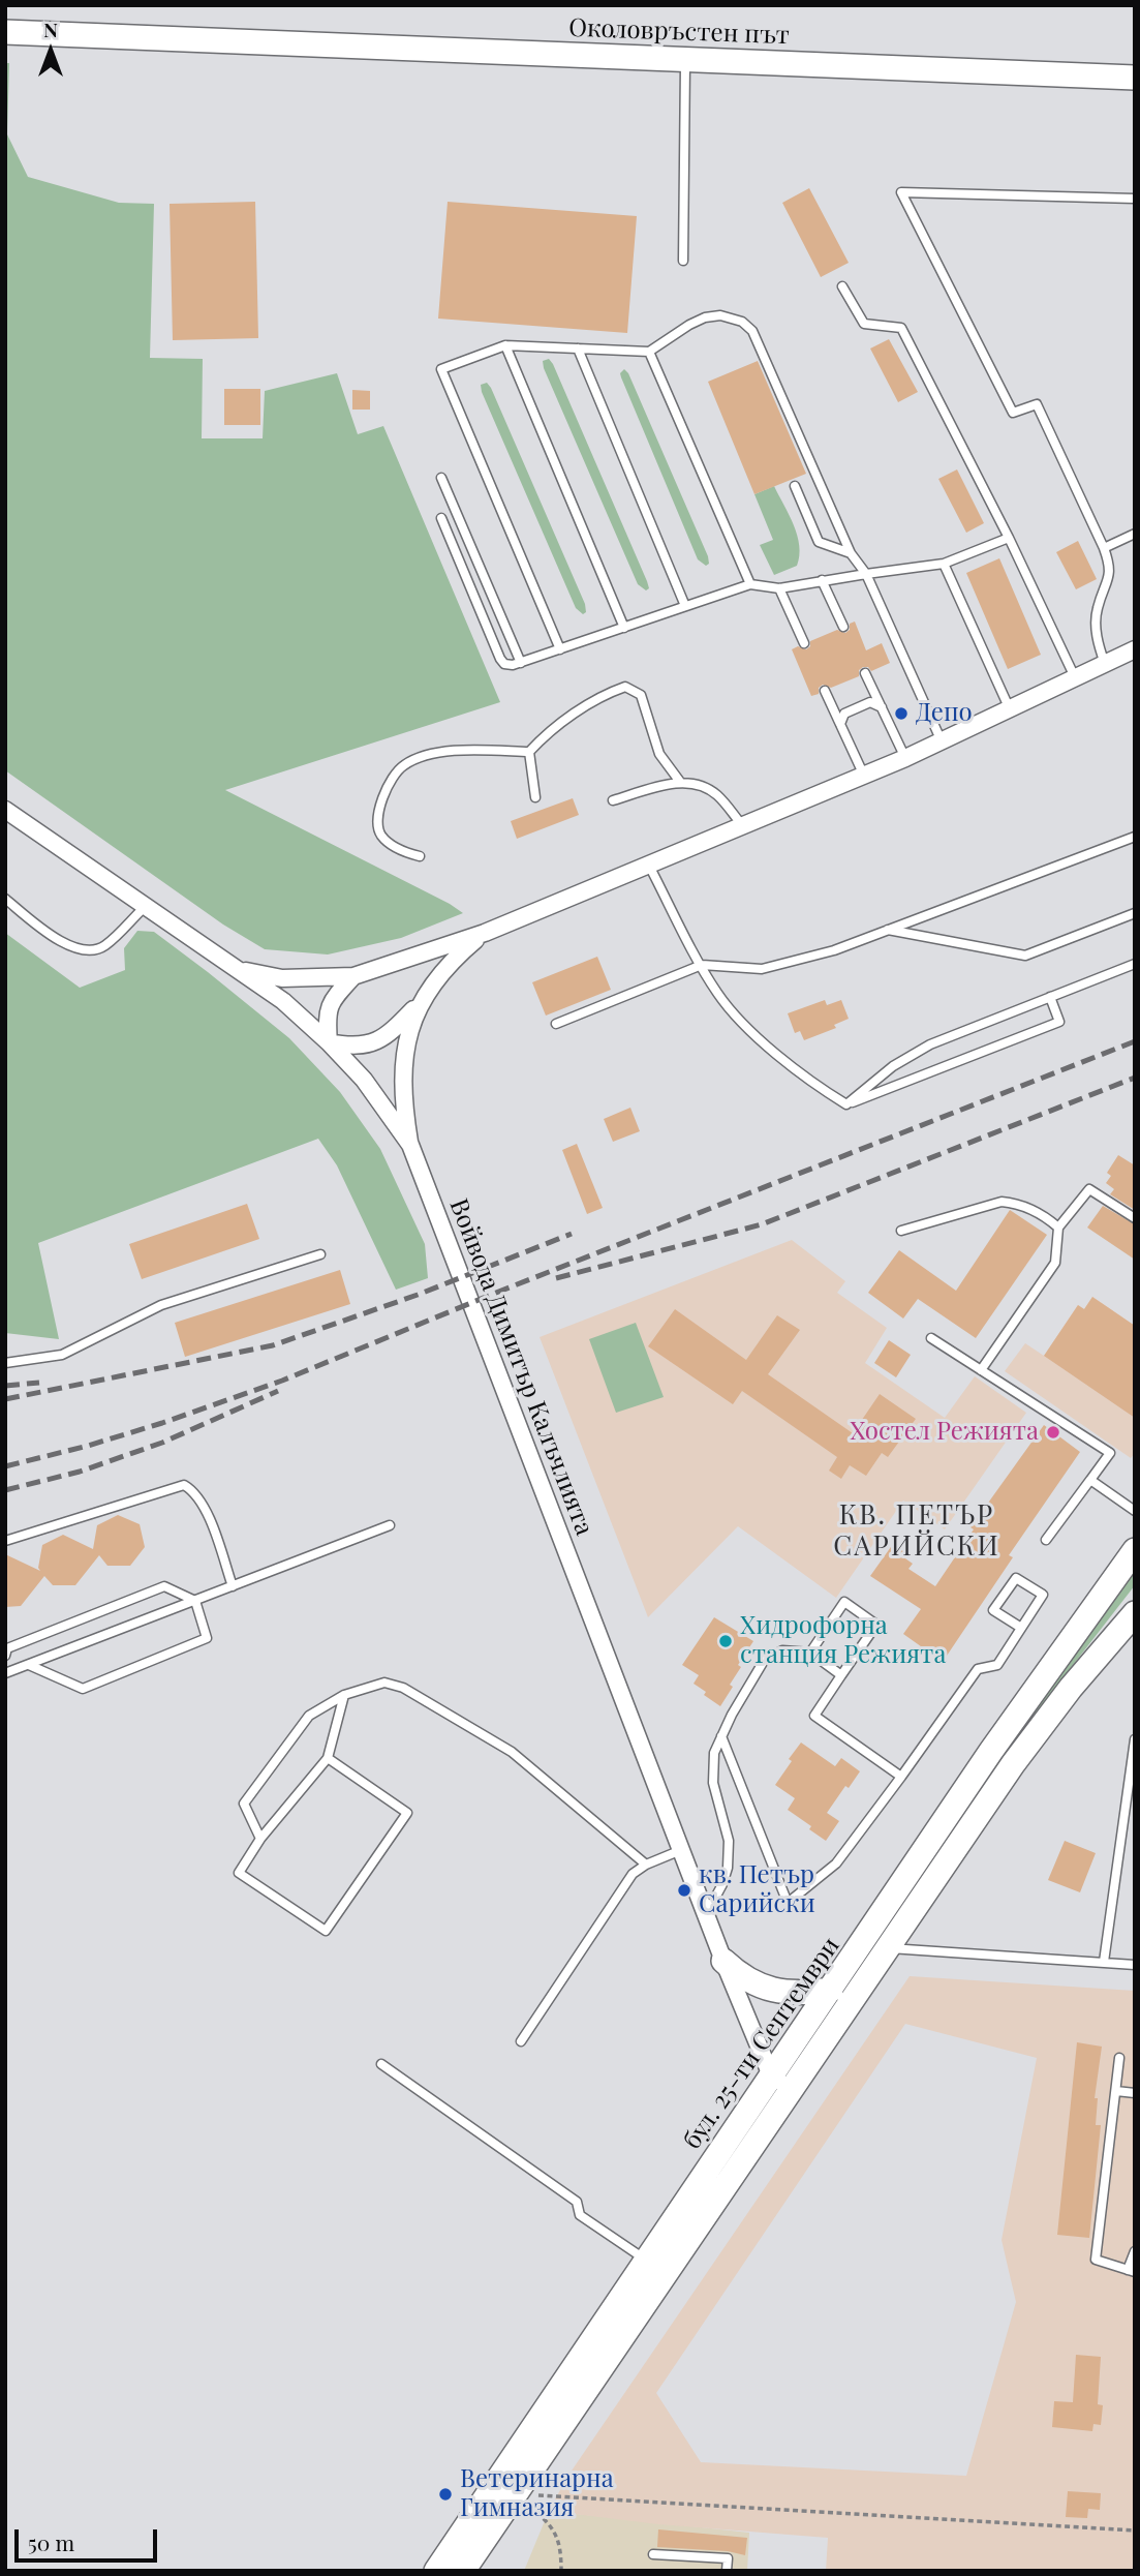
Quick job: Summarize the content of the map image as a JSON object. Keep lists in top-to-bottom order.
{
  "streets": {
    "main road": ["Околовръстен път", "бул. 25-ти Септември"],
    "street": ["Войвода Димитър Калъчлията"]
  },
  "crossings": [
    ["Войвода Димитър Калъчлията", "бул. 25-ти Септември"]
  ],
  "districts": ["КВ. ПЕТЪР САРИЙСКИ"],
  "places": [
    "Депо",
    "Хостел Режията",
    "Хидрофорна станция Режията",
    "кв. Петър Сарийски",
    "Ветеринарна Гимназия"
  ],
  "scale_bar": "50 m",
  "north": "top"
}
